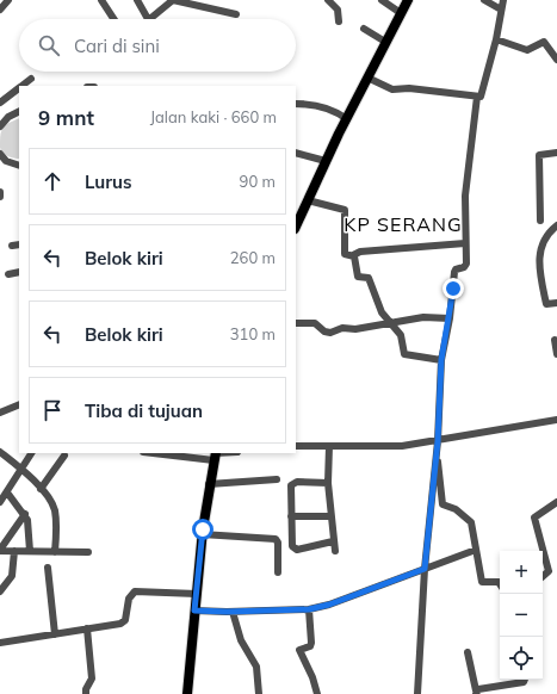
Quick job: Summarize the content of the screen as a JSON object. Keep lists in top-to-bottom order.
{
  "districts": ["KP SERANG"],
  "page": {
    "search": "Cari di sini",
    "heading": ["9 mnt", "Jalan kaki · 660 m"],
    "list": [
      ["Lurus", "90 m"],
      ["Belok kiri", "260 m"],
      ["Belok kiri", "310 m"],
      "Tiba di tujuan"
    ],
    "map_buttons": ["+", "−"]
  }
}
